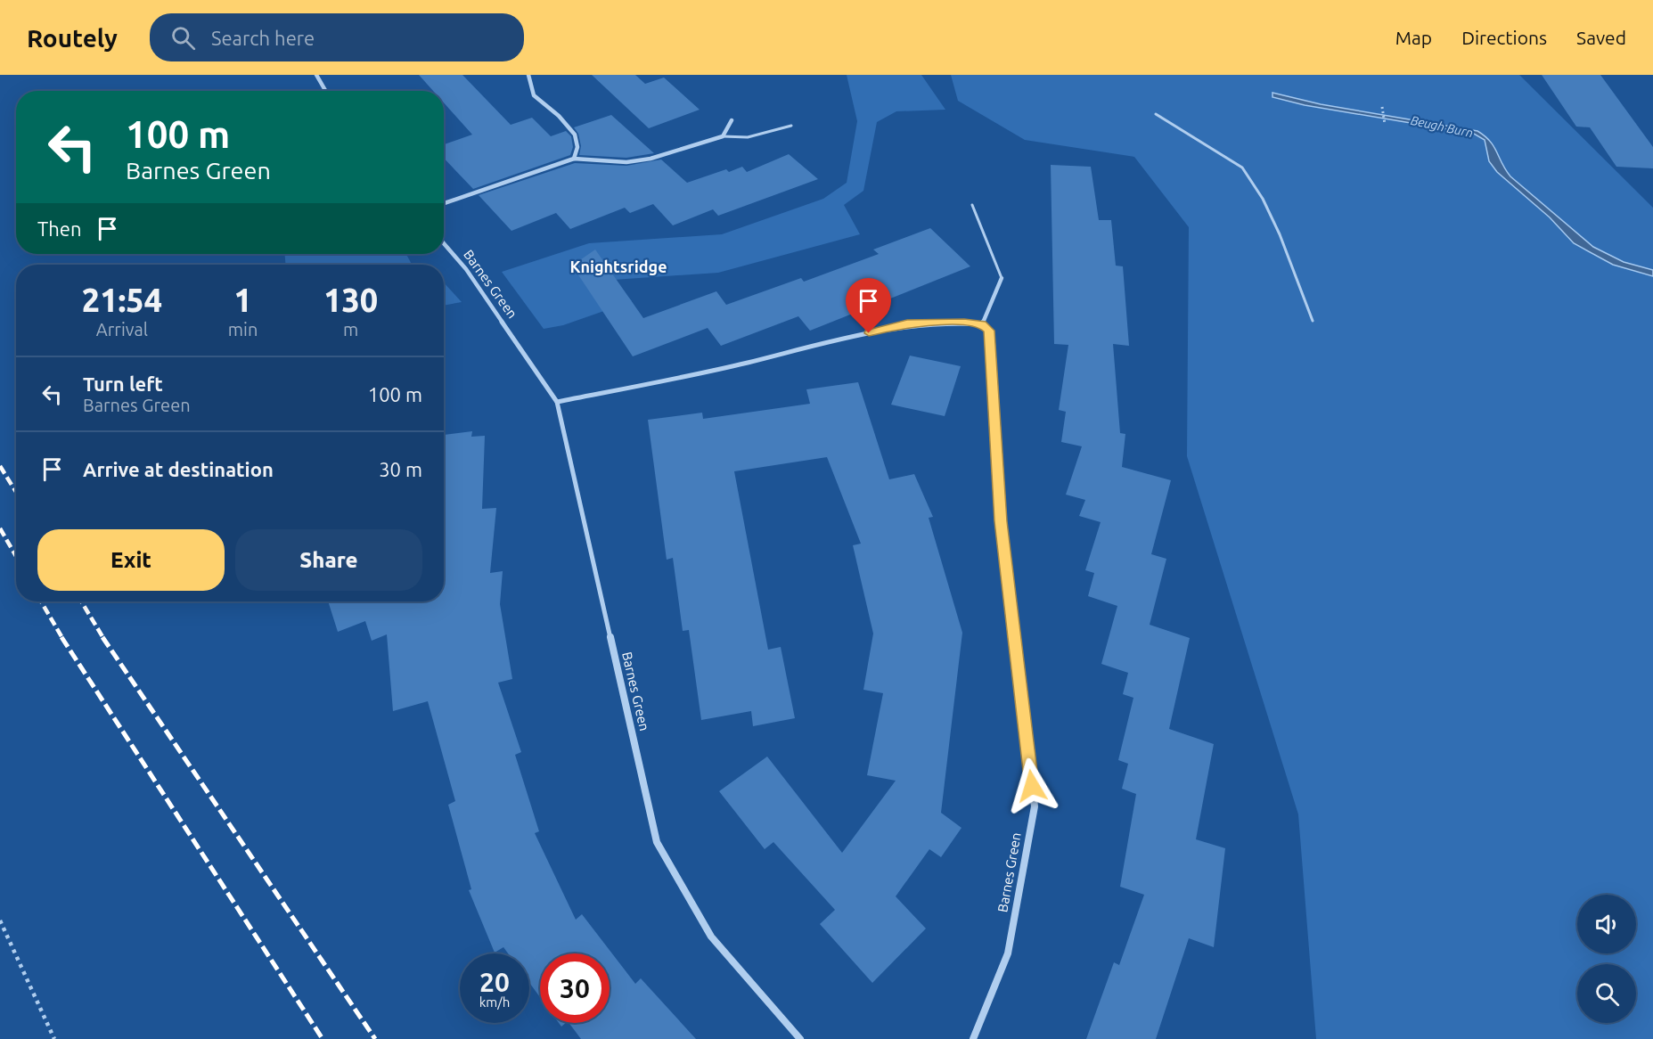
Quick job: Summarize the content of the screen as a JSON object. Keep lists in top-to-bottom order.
{
  "streets": {
    "street": ["Barnes Green"]
  },
  "districts": ["Knightsridge"],
  "water": ["Beugh Burn"],
  "page": {
    "header": "Routely",
    "search": "Search here",
    "nav": ["Map", "Directions", "Saved"],
    "turn": ["100 m", "Barnes Green"],
    "then": "Then",
    "eta": [
      "21:54",
      "Arrival",
      "1",
      "min",
      "130",
      "m"
    ],
    "list": [
      {
        "name": "Turn left",
        "note": "Barnes Green",
        "value": "100 m"
      },
      {
        "name": "Arrive at destination",
        "value": "30 m"
      }
    ],
    "buttons": ["Exit", "Share"],
    "speed": "20 km/h",
    "limit": "30"
  }
}
